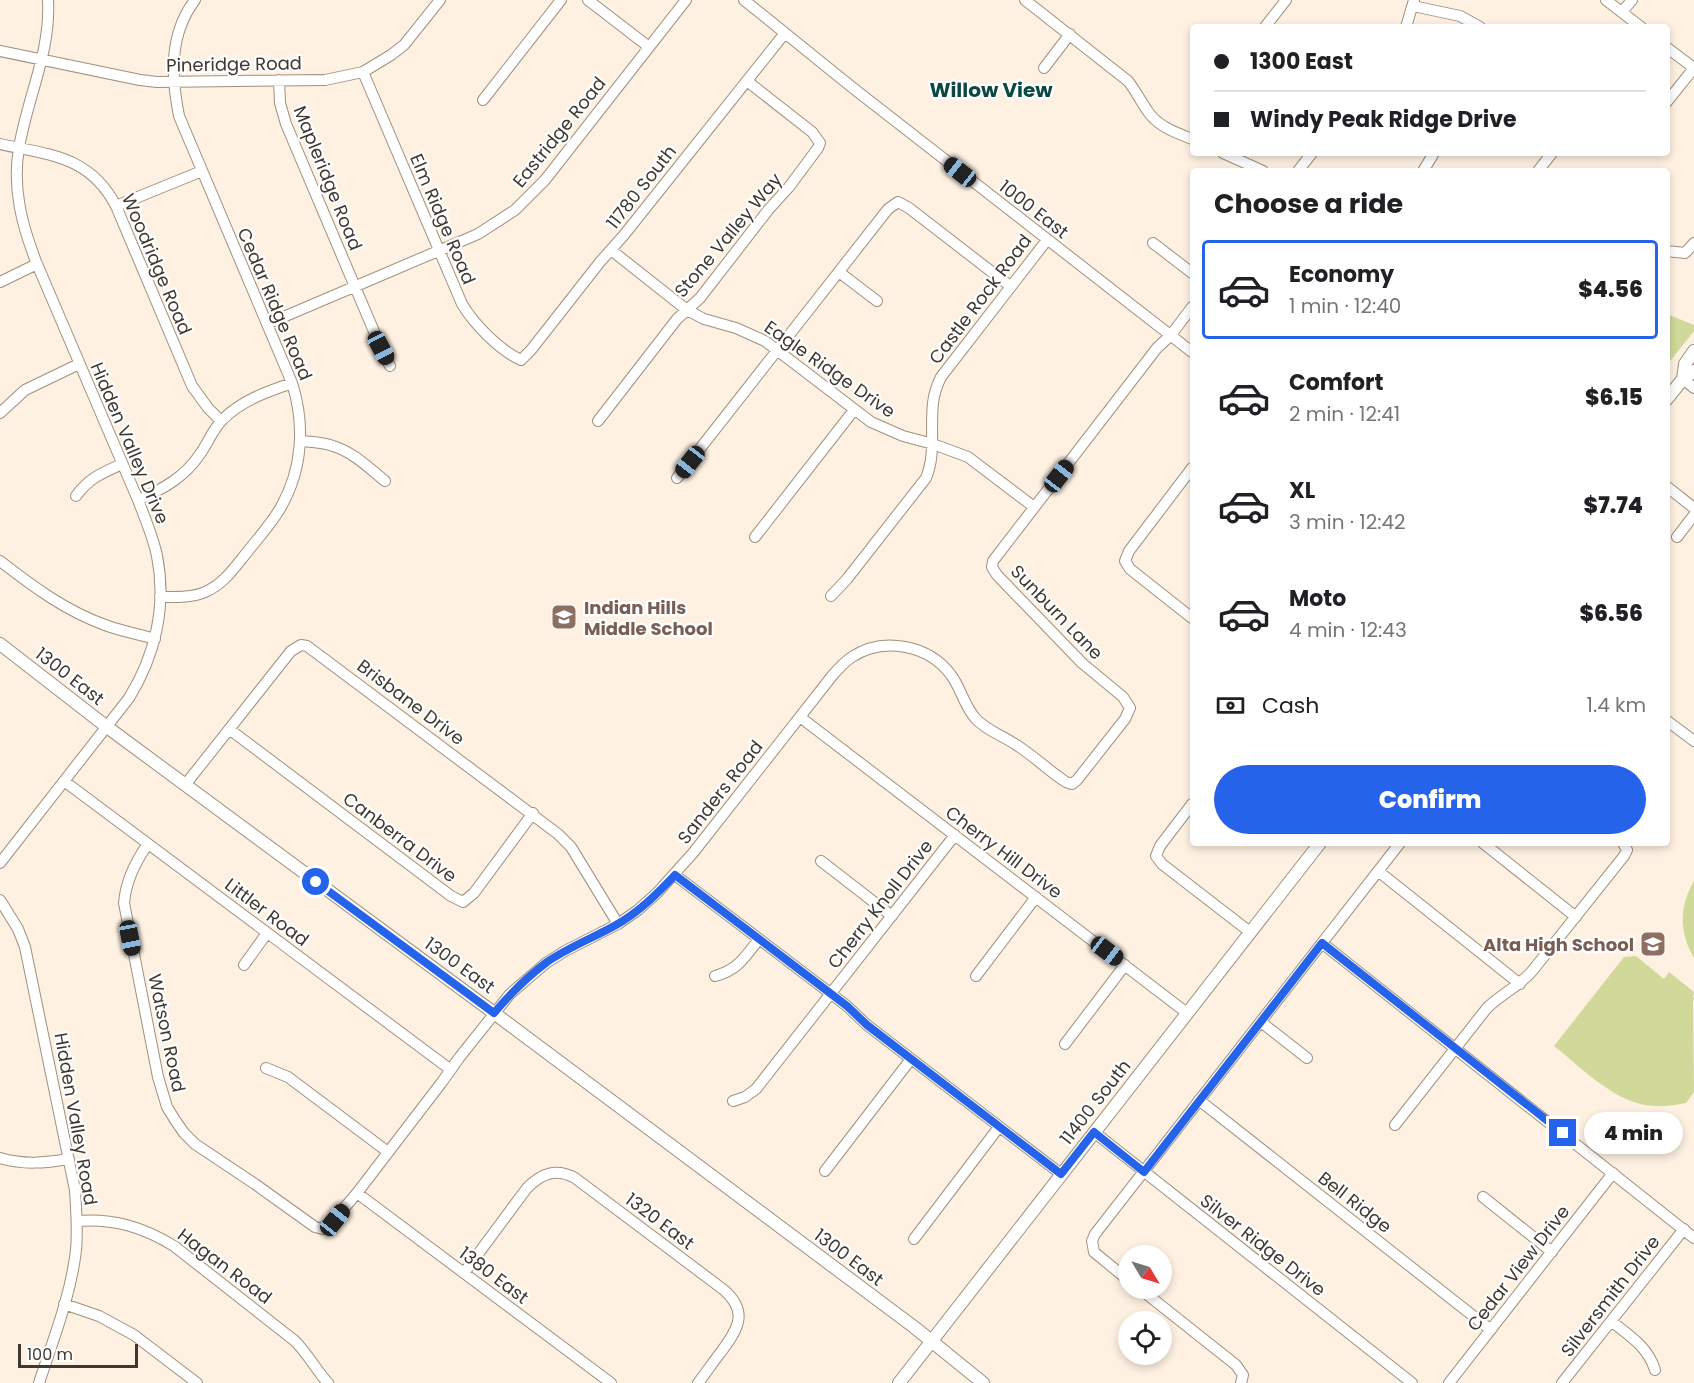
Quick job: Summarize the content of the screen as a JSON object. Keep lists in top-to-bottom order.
{
  "streets": {
    "main road": ["1300 East", "11400 South"],
    "street": [
      "Pineridge Road",
      "Eastridge Road",
      "Mapleridge Road",
      "11780 South",
      "1000 East",
      "Elm Ridge Road",
      "Stone Valley Way",
      "Woodridge Road",
      "Castle Rock Road",
      "Cedar Ridge Road",
      "Eagle Ridge Drive",
      "Hidden Valley Drive",
      "Sunburn Lane",
      "Brisbane Drive",
      "Sanders Road",
      "Canberra Drive",
      "Cherry Hill Drive",
      "Cherry Knoll Drive",
      "Littler Road",
      "Watson Road",
      "Hidden Valley Road",
      "Bell Ridge",
      "1320 East",
      "Silver Ridge Drive",
      "Hagan Road",
      "Cedar View Drive",
      "1380 East",
      "Silversmith Drive"
    ]
  },
  "crossings": [
    ["Pineridge Road", "Mapleridge Road"],
    ["Pineridge Road", "Elm Ridge Road"],
    ["Pineridge Road", "Cedar Ridge Road"],
    ["Pineridge Road", "Hidden Valley Drive"],
    ["Eastridge Road", "Mapleridge Road"],
    ["Eastridge Road", "Elm Ridge Road"],
    ["Eastridge Road", "Cedar Ridge Road"],
    ["11780 South", "1000 East"],
    ["11780 South", "Elm Ridge Road"],
    ["11780 South", "Stone Valley Way"],
    ["11780 South", "Eagle Ridge Drive"],
    ["1000 East", "Castle Rock Road"],
    ["1000 East", "Sunburn Lane"],
    ["Stone Valley Way", "Eagle Ridge Drive"],
    ["Woodridge Road", "Hidden Valley Drive"],
    ["Castle Rock Road", "Eagle Ridge Drive"],
    ["Cedar Ridge Road", "Hidden Valley Drive"],
    ["Eagle Ridge Drive", "Sunburn Lane"],
    ["Hidden Valley Drive", "1300 East"],
    ["Hidden Valley Drive", "Littler Road"],
    ["Sunburn Lane", "Sanders Road"],
    ["1300 East", "Brisbane Drive"],
    ["1300 East", "Sanders Road"],
    ["1300 East", "11400 South"],
    ["Brisbane Drive", "Sanders Road"],
    ["Brisbane Drive", "Canberra Drive"],
    ["Sanders Road", "Cherry Hill Drive"],
    ["Sanders Road", "Littler Road"],
    ["Sanders Road", "Watson Road"],
    ["Sanders Road", "1380 East"],
    ["Cherry Hill Drive", "Cherry Knoll Drive"],
    ["Cherry Hill Drive", "11400 South"],
    ["Littler Road", "Watson Road"],
    ["11400 South", "Silver Ridge Drive"],
    ["Hidden Valley Road", "Hagan Road"],
    ["Bell Ridge", "Cedar View Drive"],
    ["1320 East", "1380 East"]
  ],
  "districts": ["Willow View"],
  "places": {
    "school or university": ["Indian Hills Middle School", "Alta High School"]
  },
  "scale_bar": "100 m",
  "north": "bottom right",
  "page": {
    "banner": ["1300 East", "Windy Peak Ridge Drive"],
    "heading": "Choose a ride",
    "list": [
      {
        "name": "Economy",
        "note": "1 min · 12:40",
        "value": "$4.56"
      },
      {
        "name": "Comfort",
        "note": "2 min · 12:41",
        "value": "$6.15"
      },
      {
        "name": "XL",
        "note": "3 min · 12:42",
        "value": "$7.74"
      },
      {
        "name": "Moto",
        "note": "4 min · 12:43",
        "value": "$6.56"
      }
    ],
    "pay": ["Cash", "1.4 km"],
    "buttons": "Confirm",
    "bubble": "4 min",
    "scale": "100 m"
  }
}
